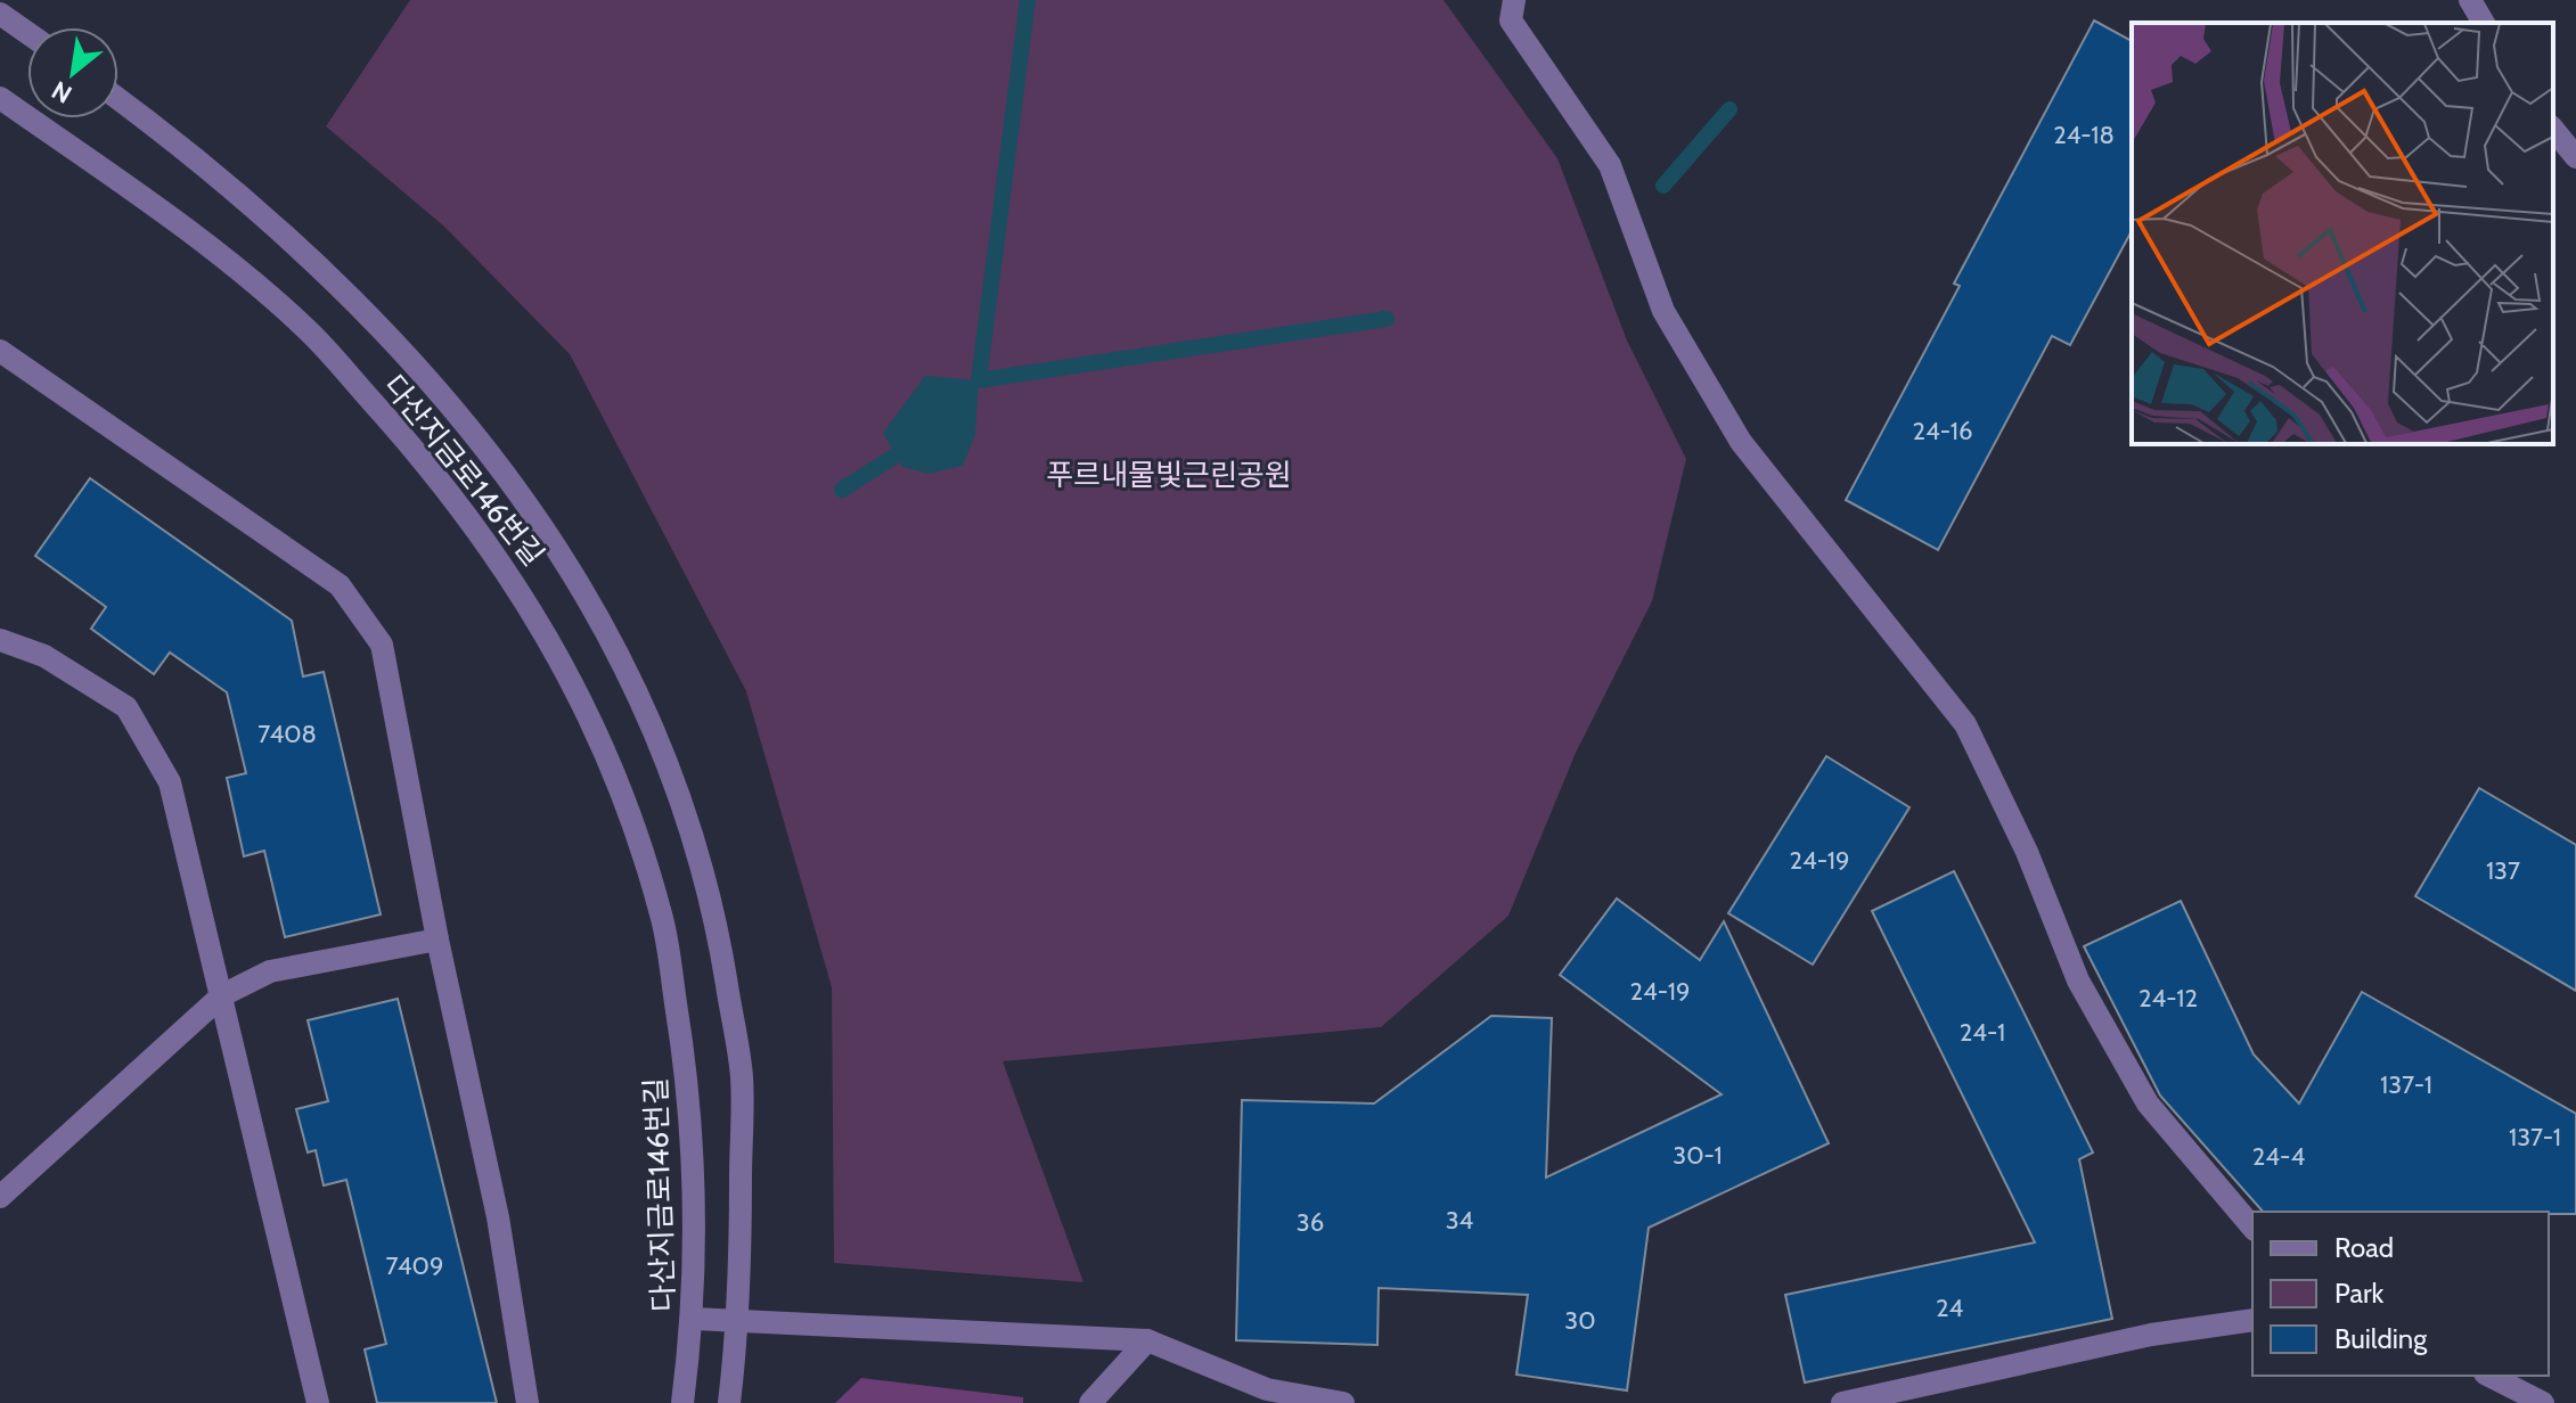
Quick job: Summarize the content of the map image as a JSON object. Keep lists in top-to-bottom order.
{
  "streets": {
    "street": ["다산지금로146번길"]
  },
  "parks": ["푸르내물빛근린공원"],
  "house_numbers": [
    "24-18",
    "24-16",
    "7408",
    "24-19",
    "137",
    "24-19",
    "24-12",
    "24-1",
    "137-1",
    "137-1",
    "30-1",
    "24-4",
    "34",
    "36",
    "7409",
    "24",
    "30"
  ],
  "legend": ["Road", "Park", "Building"],
  "north": "bottom left"
}
